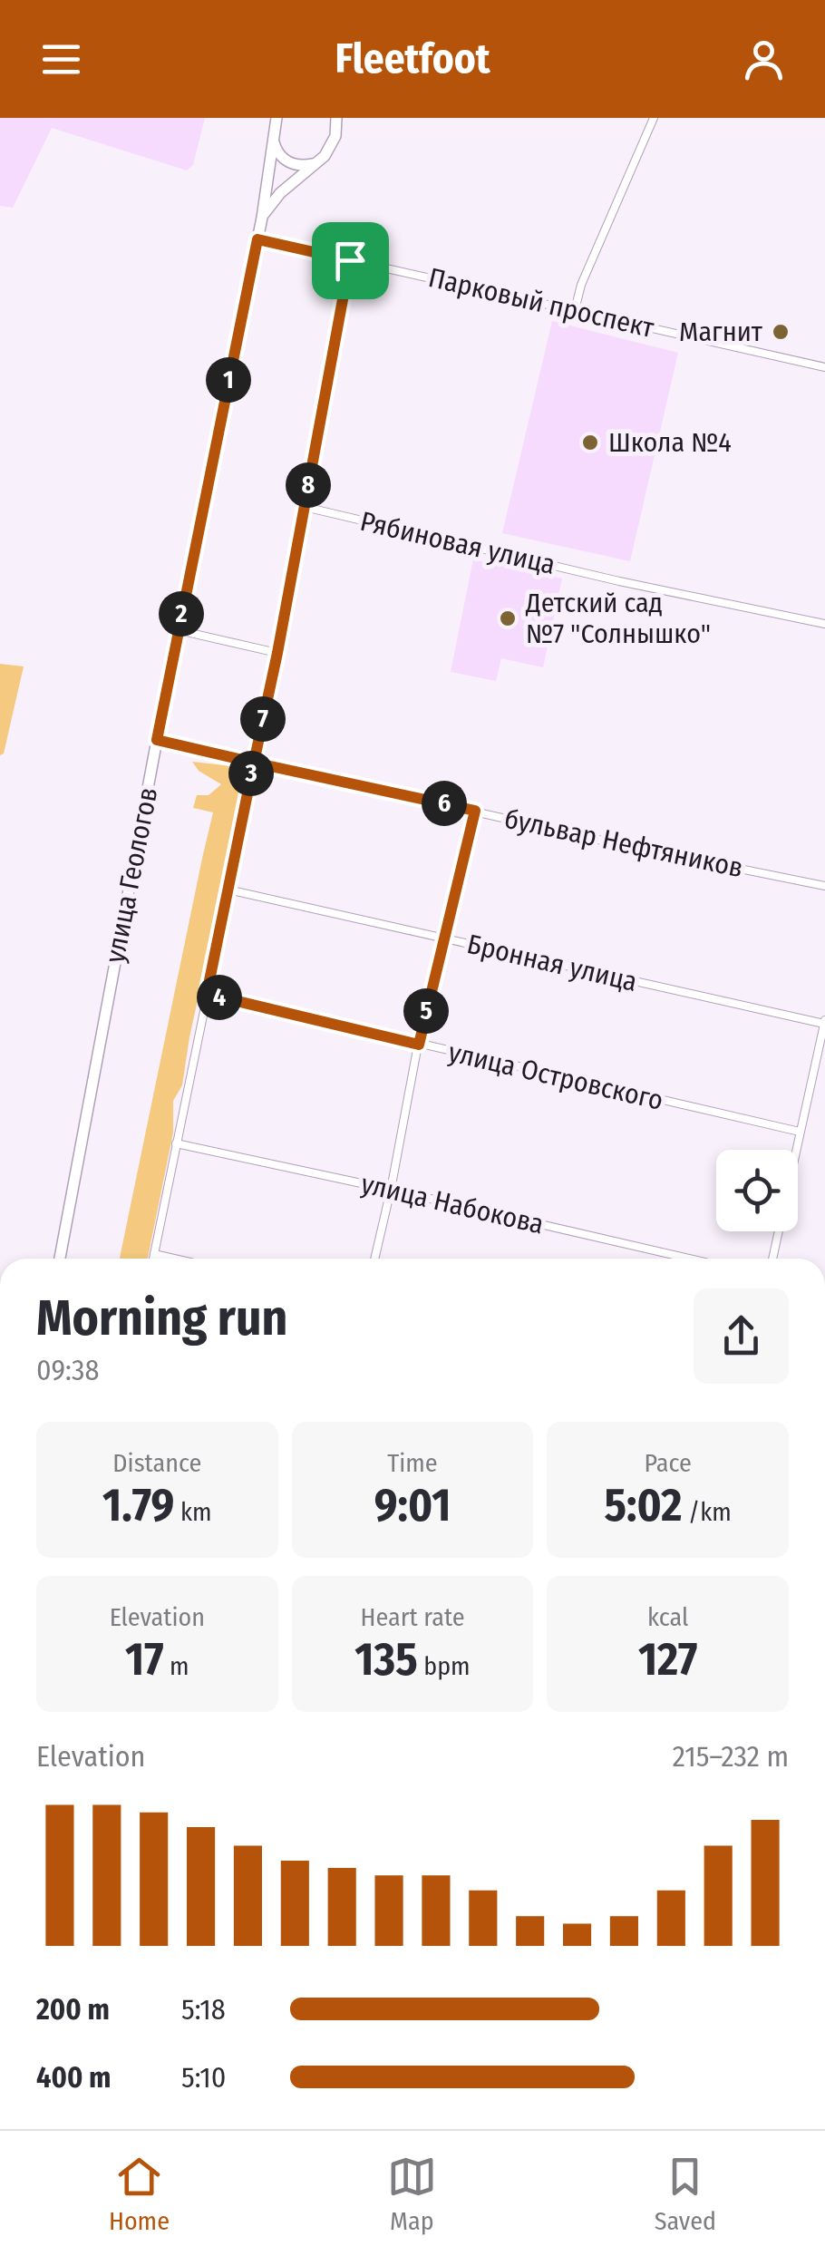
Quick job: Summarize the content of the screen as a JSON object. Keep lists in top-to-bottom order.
{
  "streets": {
    "main road": ["улица Геологов"],
    "street": [
      "Парковый проспект",
      "Рябиновая улица",
      "бульвар Нефтяников",
      "Бронная улица",
      "улица Островского",
      "улица Набокова"
    ]
  },
  "crossings": [
    ["Парковый проспект", "улица Геологов"],
    ["бульвар Нефтяников", "улица Геологов"]
  ],
  "places": ["Магнит", "Школа №4", "Детский сад №7 \"Солнышко\""],
  "page": {
    "header": "Fleetfoot",
    "pins": [
      "1",
      "8",
      "2",
      "7",
      "3",
      "6",
      "4",
      "5"
    ],
    "heading": ["Morning run", "09:38"],
    "stats": [
      ["Distance", "1.79 km"],
      ["Time", "9:01"],
      ["Pace", "5:02 /km"],
      ["Elevation", "17 m"],
      ["Heart rate", "135 bpm"],
      ["kcal", "127"]
    ],
    "chart": ["Elevation", "215–232 m"],
    "list": [
      {
        "name": "200 m",
        "note": "5:18"
      },
      {
        "name": "400 m",
        "note": "5:10"
      }
    ],
    "tabs": ["Home", "Map", "Saved"]
  }
}
